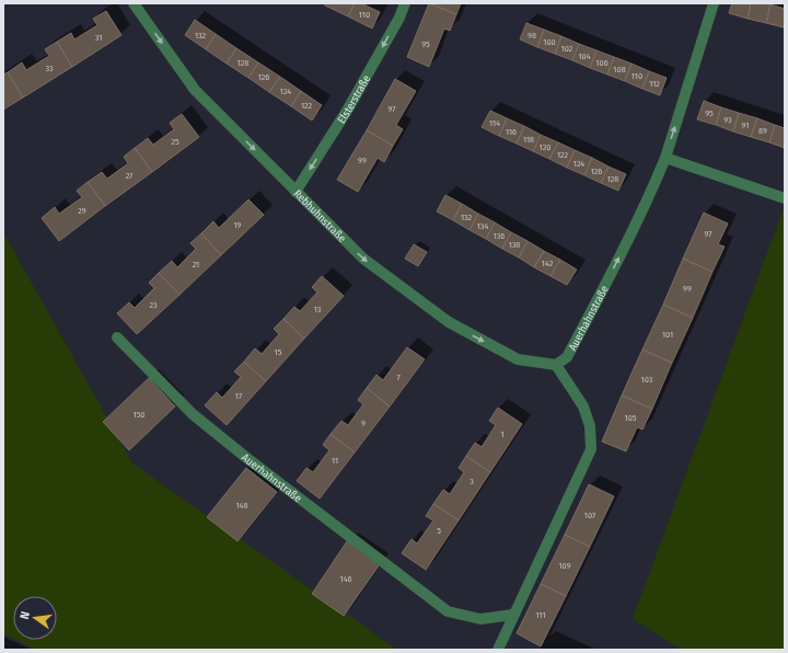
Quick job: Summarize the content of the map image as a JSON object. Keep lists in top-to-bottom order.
{
  "streets": {
    "street": ["Elsterstraße", "Rebhuhnstraße", "Auerhahnstraße"]
  },
  "crossings": [
    ["Elsterstraße", "Rebhuhnstraße"],
    ["Rebhuhnstraße", "Auerhahnstraße"]
  ],
  "one_way": ["Elsterstraße", "Rebhuhnstraße", "Auerhahnstraße"],
  "house_numbers": [
    "110",
    "132",
    "98",
    "31",
    "100",
    "95",
    "102",
    "104",
    "128",
    "106",
    "33",
    "108",
    "110",
    "126",
    "112",
    "124",
    "122",
    "97",
    "95",
    "93",
    "114",
    "91",
    "89",
    "116",
    "118",
    "25",
    "120",
    "122",
    "99",
    "124",
    "126",
    "27",
    "128",
    "29",
    "132",
    "19",
    "134",
    "97",
    "136",
    "138",
    "142",
    "21",
    "99",
    "23",
    "13",
    "101",
    "15",
    "7",
    "103",
    "17",
    "150",
    "105",
    "9",
    "1",
    "11",
    "3",
    "148",
    "107",
    "5",
    "109",
    "146",
    "111"
  ],
  "north": "left"
}
